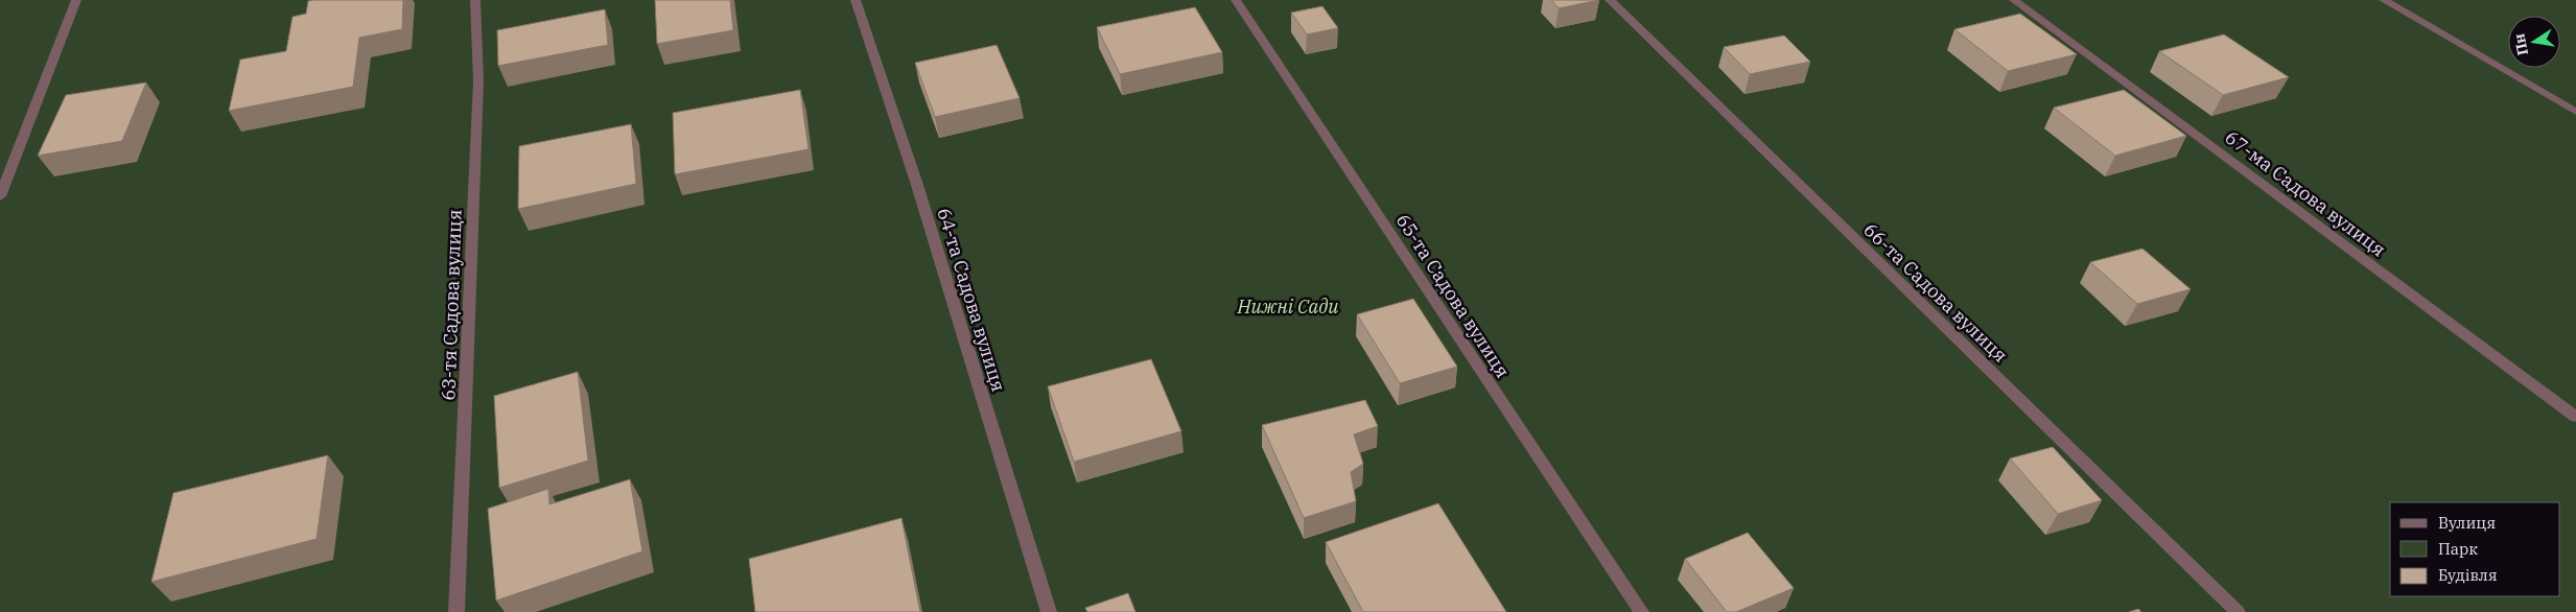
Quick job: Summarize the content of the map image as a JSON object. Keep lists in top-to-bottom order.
{
  "streets": {
    "street": [
      "67-ма Садова вулиця",
      "66-та Садова вулиця",
      "65-та Садова вулиця",
      "64-та Садова вулиця",
      "63-тя Садова вулиця"
    ]
  },
  "parks": ["Нижні Сади"],
  "legend": ["Вулиця", "Парк", "Будівля"],
  "north": "left"
}
